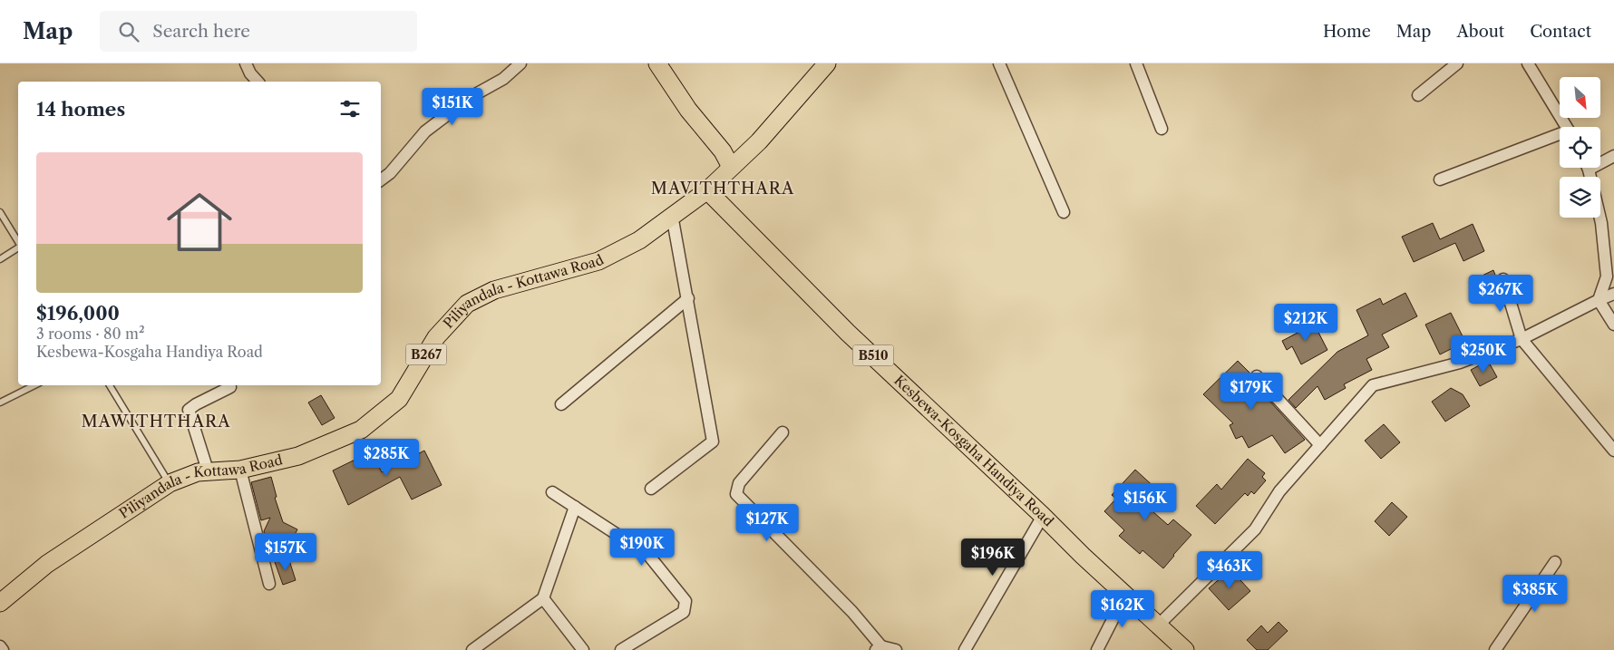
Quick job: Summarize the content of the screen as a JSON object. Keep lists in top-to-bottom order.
{
  "streets": {
    "main road": [
      "Piliyandala - Kottawa Road",
      "B267",
      "B510",
      "Kesbewa-Kosgaha Handiya Road"
    ]
  },
  "crossings": [
    ["Piliyandala - Kottawa Road", "Kesbewa-Kosgaha Handiya Road"]
  ],
  "districts": ["MAVITHTHARA", "MAWITHTHARA"],
  "north": "bottom right",
  "page": {
    "header": "Map",
    "search": "Search here",
    "nav": [
      "Home",
      "Map",
      "About",
      "Contact"
    ],
    "heading": "14 homes",
    "price": [
      "$151K",
      "$267K",
      "$212K",
      "$250K",
      "$179K",
      "$285K",
      "$156K",
      "$127K",
      "$190K",
      "$157K",
      "$196K",
      "$463K",
      "$385K",
      "$162K"
    ],
    "list": [
      {
        "name": "$196,000",
        "note": "3 rooms · 80 m² · Kesbewa-Kosgaha Handiya Road"
      }
    ]
  }
}
